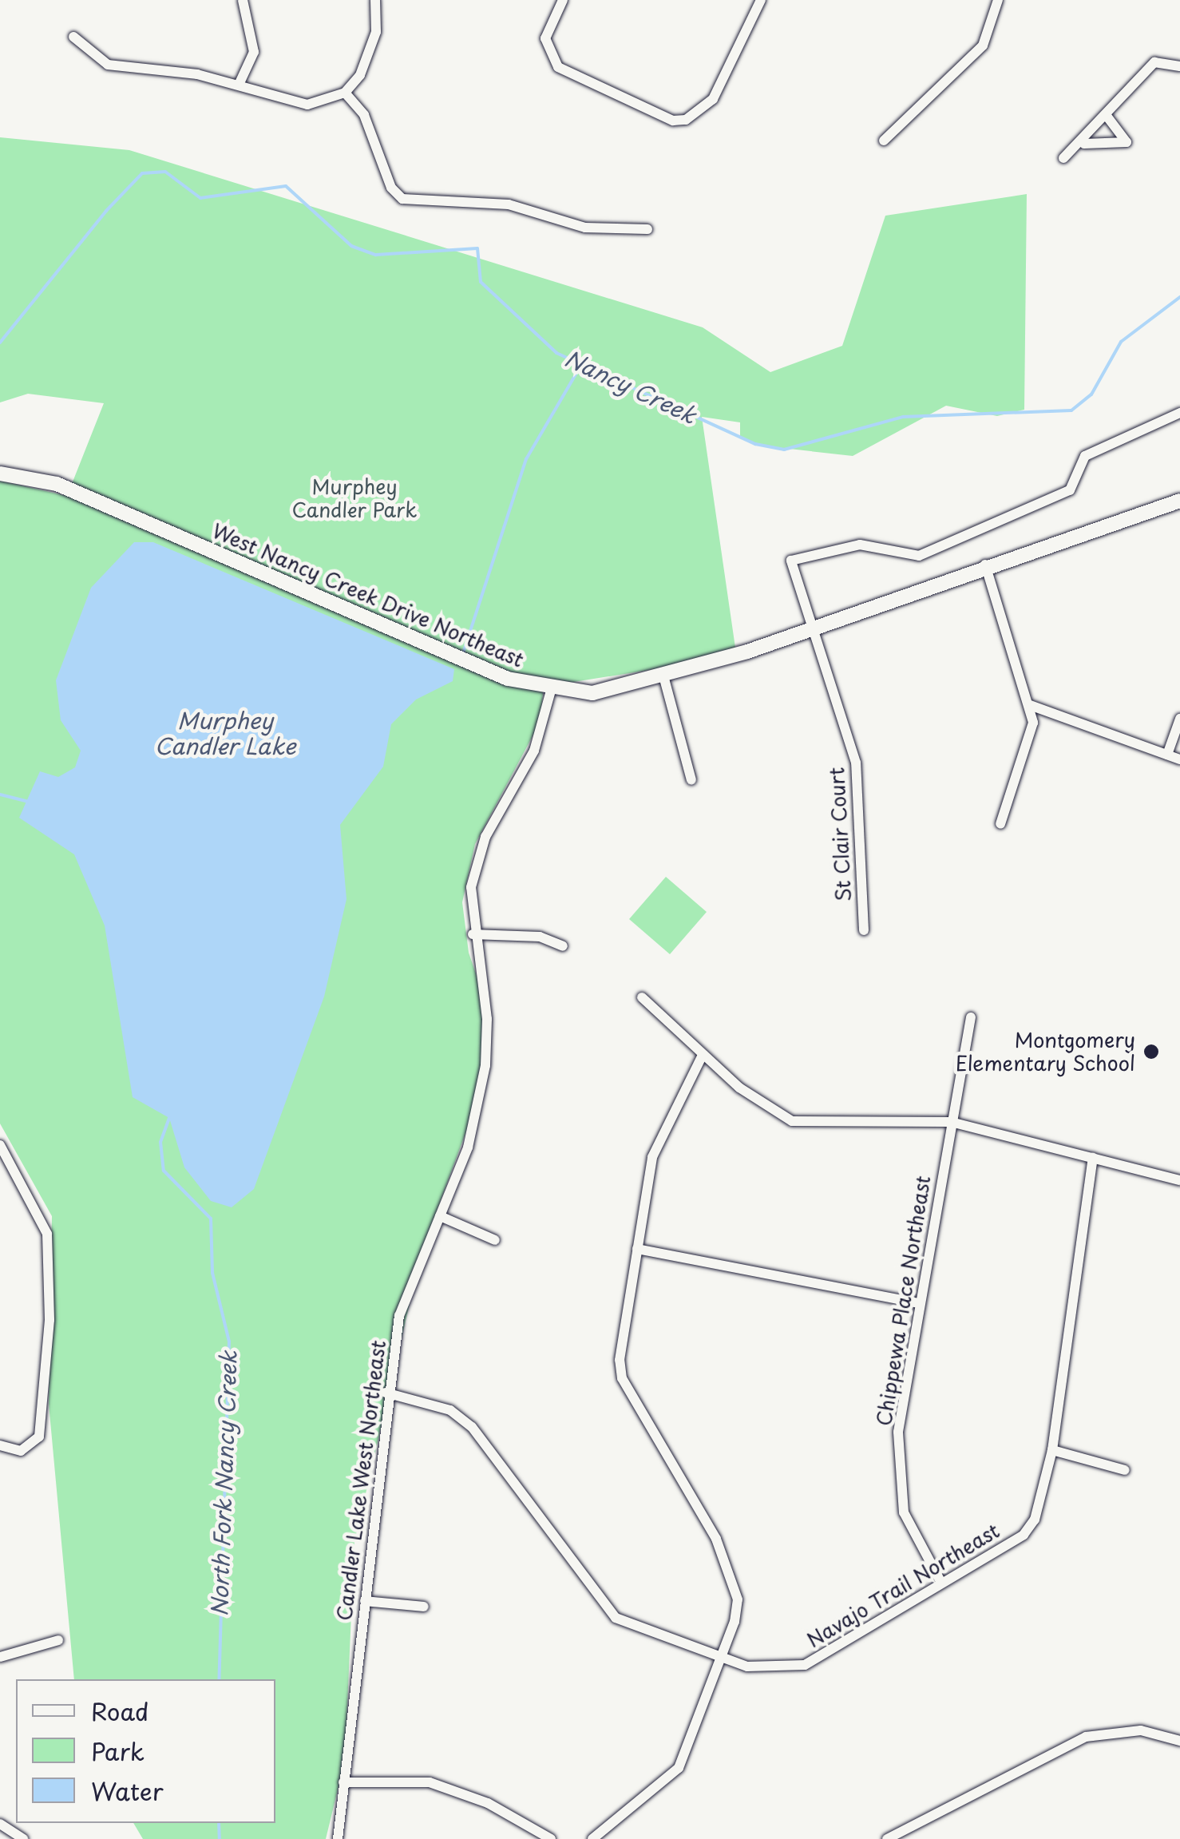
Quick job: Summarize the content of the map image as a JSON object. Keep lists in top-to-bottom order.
{
  "streets": {
    "street": [
      "West Nancy Creek Drive Northeast",
      "St Clair Court",
      "Chippewa Place Northeast",
      "Candler Lake West Northeast",
      "Navajo Trail Northeast"
    ]
  },
  "crossings": [
    ["West Nancy Creek Drive Northeast", "St Clair Court"],
    ["West Nancy Creek Drive Northeast", "Candler Lake West Northeast"],
    ["Chippewa Place Northeast", "Navajo Trail Northeast"],
    ["Candler Lake West Northeast", "Navajo Trail Northeast"]
  ],
  "water": ["Nancy Creek", "Murphey Candler Lake", "North Fork Nancy Creek"],
  "parks": ["Murphey Candler Park"],
  "places": ["Montgomery Elementary School"],
  "legend": ["Road", "Park", "Water"]
}
